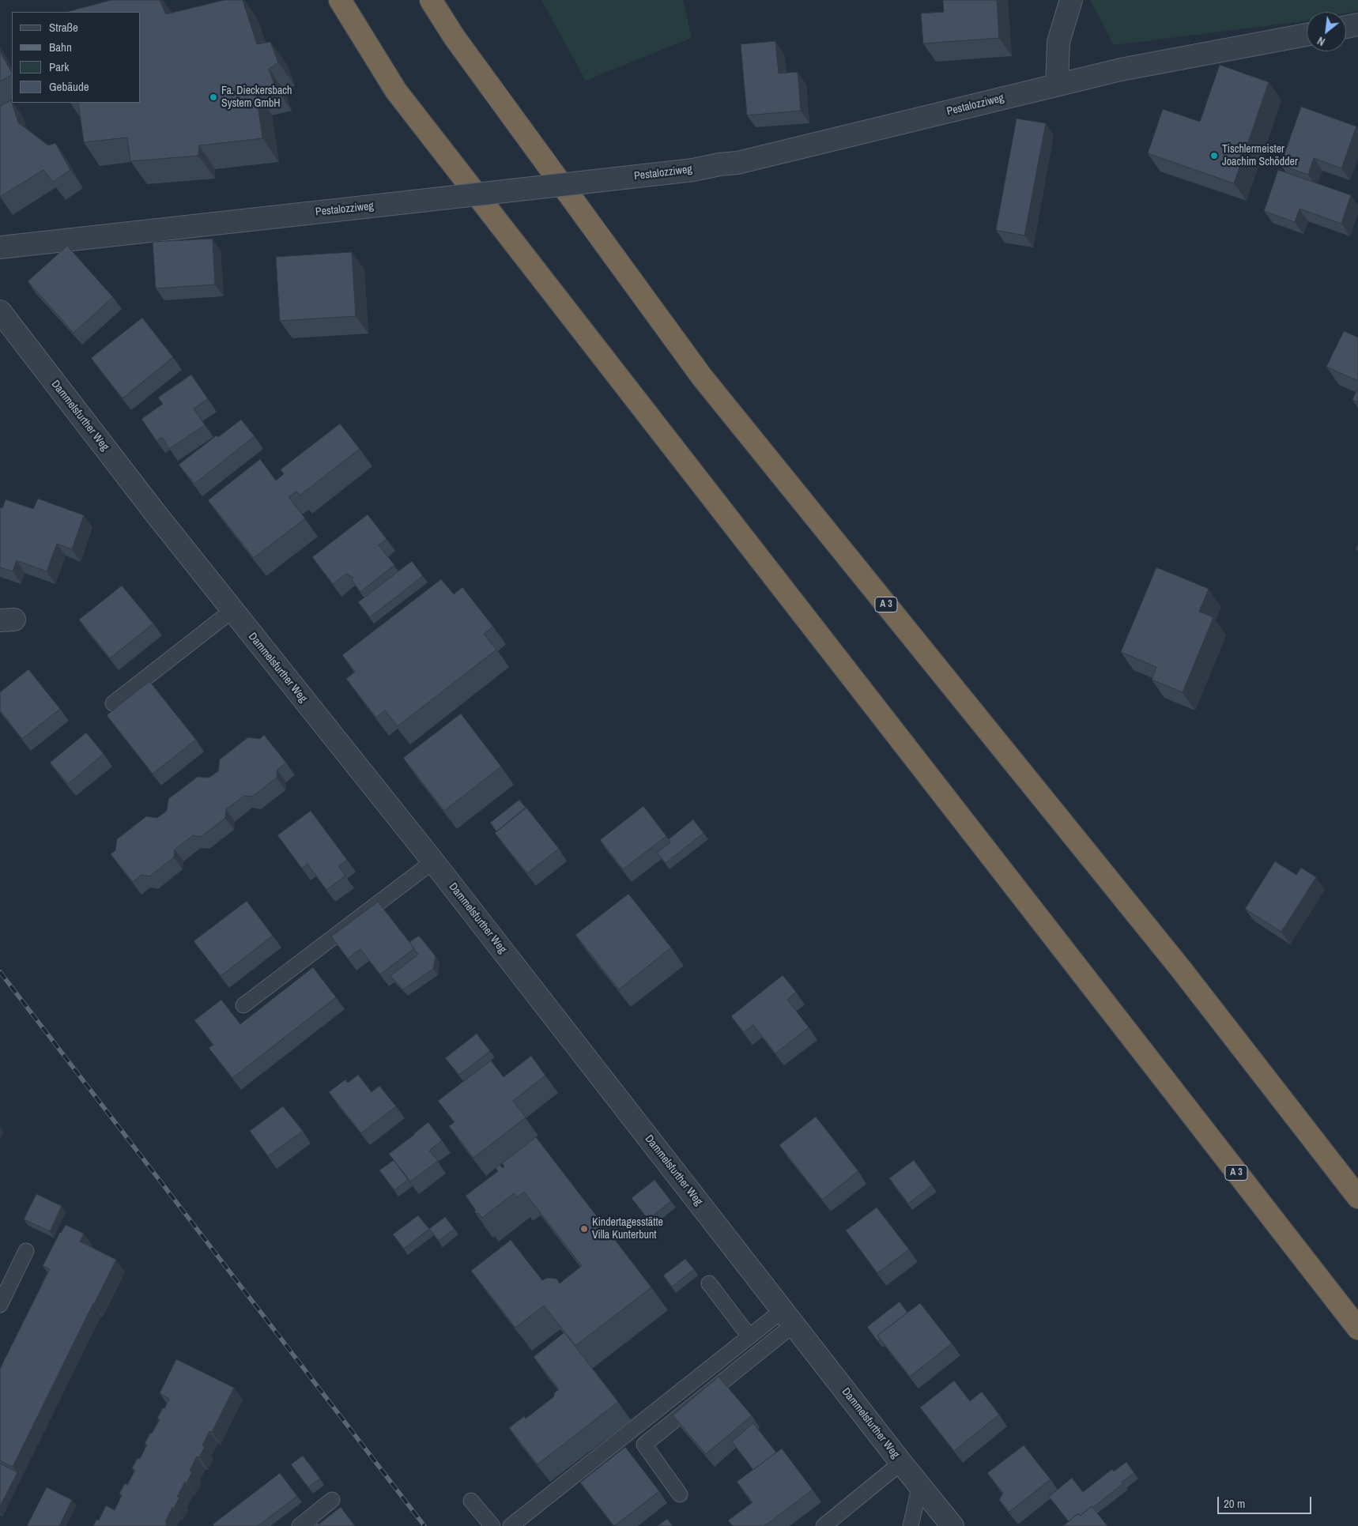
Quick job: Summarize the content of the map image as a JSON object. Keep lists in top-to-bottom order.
{
  "streets": {
    "highway": ["A 3"],
    "street": ["Pestalozziweg", "Dammelsfurther Weg"]
  },
  "places": ["Fa. Dieckersbach System GmbH", "Tischlermeister Joachim Schödder", "Kindertagesstätte Villa Kunterbunt"],
  "legend": [
    "Straße",
    "Bahn",
    "Park",
    "Gebäude"
  ],
  "scale_bar": "20 m",
  "north": "bottom left"
}
